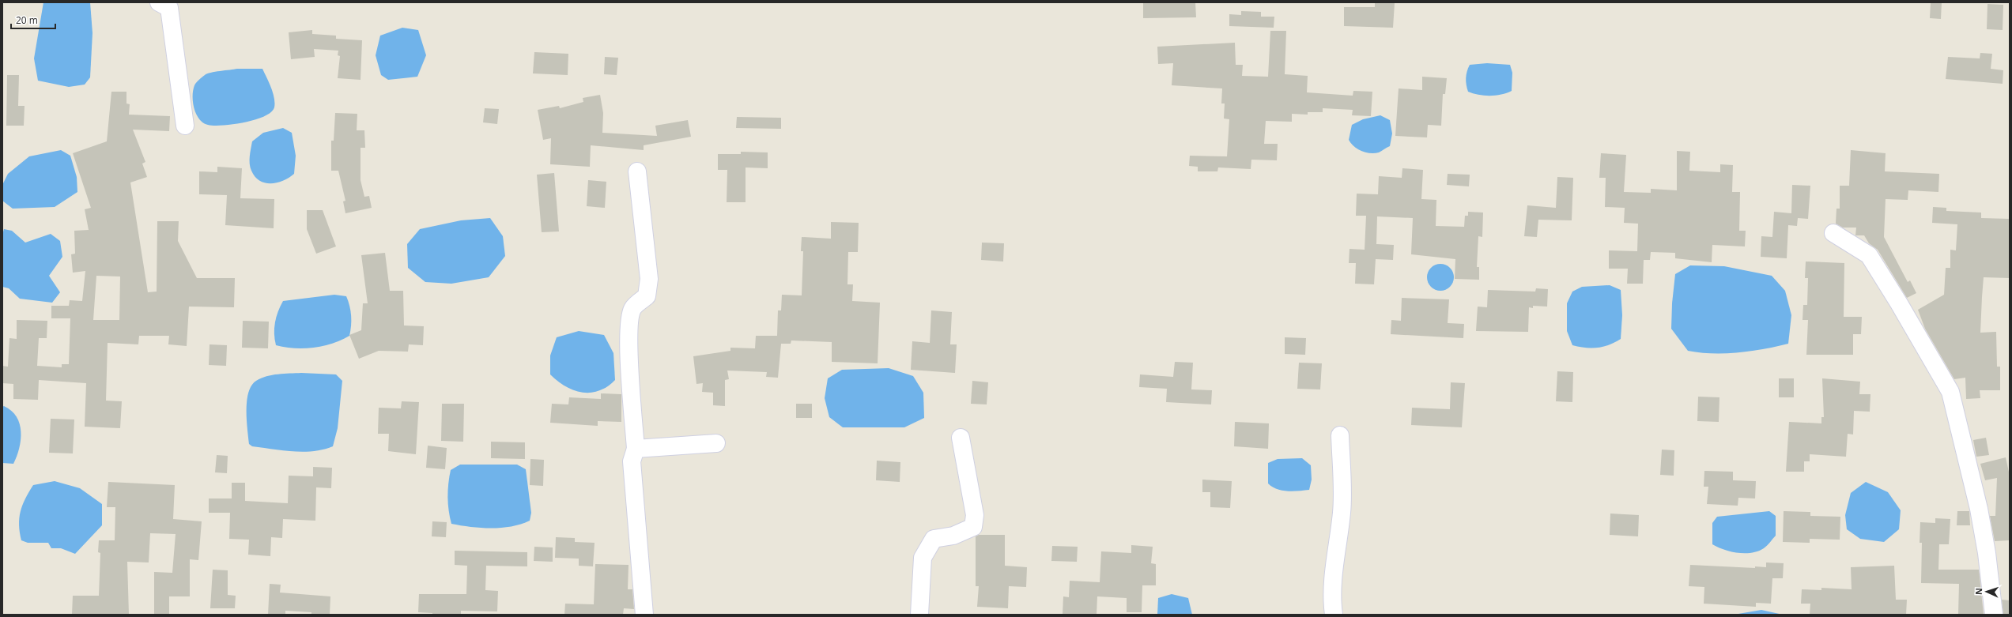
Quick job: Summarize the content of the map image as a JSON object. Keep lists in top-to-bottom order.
{
  "scale_bar": "20 m",
  "north": "left"
}
